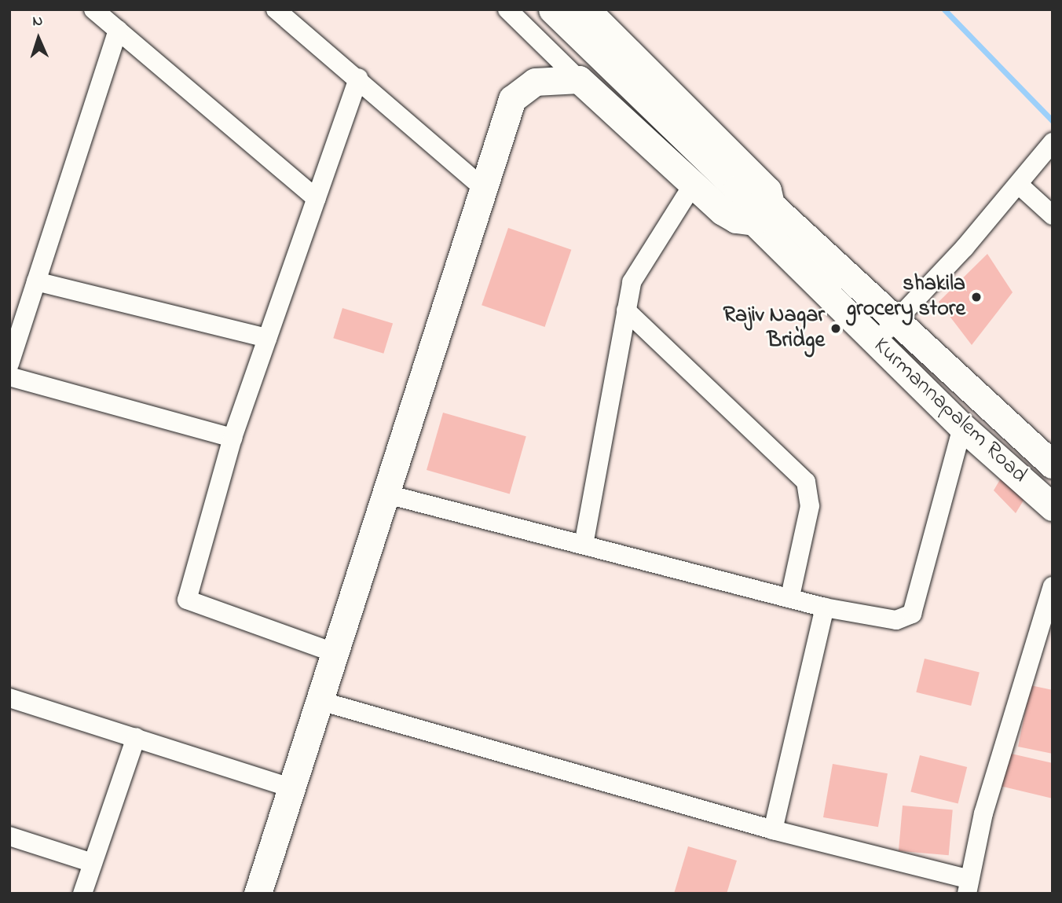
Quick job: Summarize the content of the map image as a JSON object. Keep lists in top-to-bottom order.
{
  "streets": {
    "street": ["Kurmannapalem Road"]
  },
  "places": ["shakila grocery store", "Rajiv Nagar Bridge"],
  "north": "top"
}
